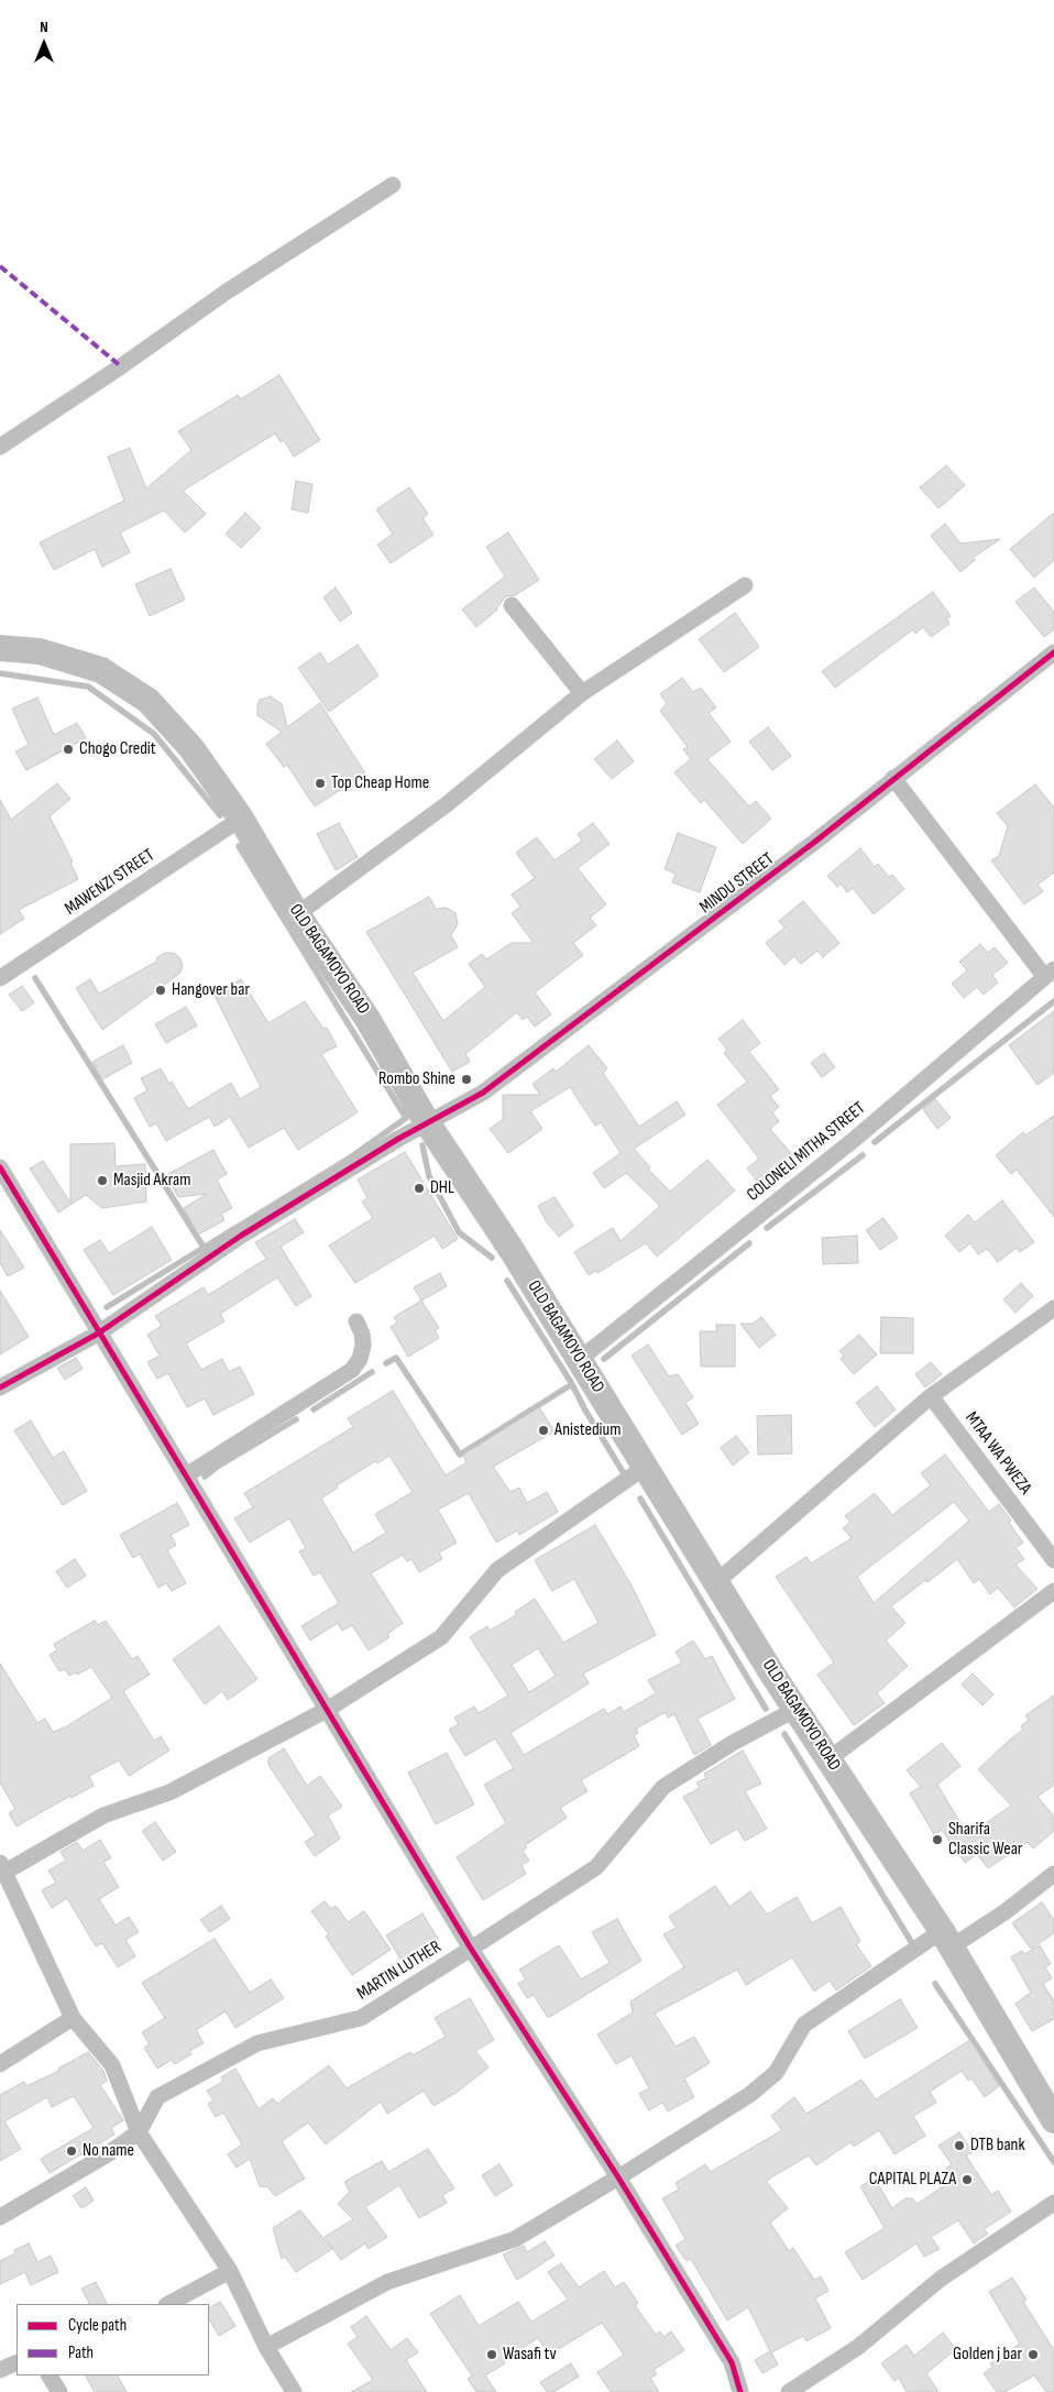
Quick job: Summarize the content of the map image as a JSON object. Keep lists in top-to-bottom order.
{
  "streets": {
    "main road": ["OLD BAGAMOYO ROAD"],
    "street": [
      "MAWENZI STREET",
      "MINDU STREET",
      "COLONELI MITHA STREET",
      "MTAA WA PWEZA",
      "MARTIN LUTHER"
    ]
  },
  "crossings": [
    ["MAWENZI STREET", "OLD BAGAMOYO ROAD"],
    ["MINDU STREET", "OLD BAGAMOYO ROAD"],
    ["OLD BAGAMOYO ROAD", "COLONELI MITHA STREET"],
    ["OLD BAGAMOYO ROAD", "MARTIN LUTHER"]
  ],
  "places": [
    "Chogo Credit",
    "Top Cheap Home",
    "Hangover bar",
    "Rombo Shine",
    "Masjid Akram",
    "DHL",
    "Anistedium",
    "Sharifa Classic Wear",
    "DTB bank",
    "No name",
    "CAPITAL PLAZA",
    "Wasafi tv",
    "Golden j bar"
  ],
  "legend": ["Cycle path", "Path"],
  "north": "top"
}
